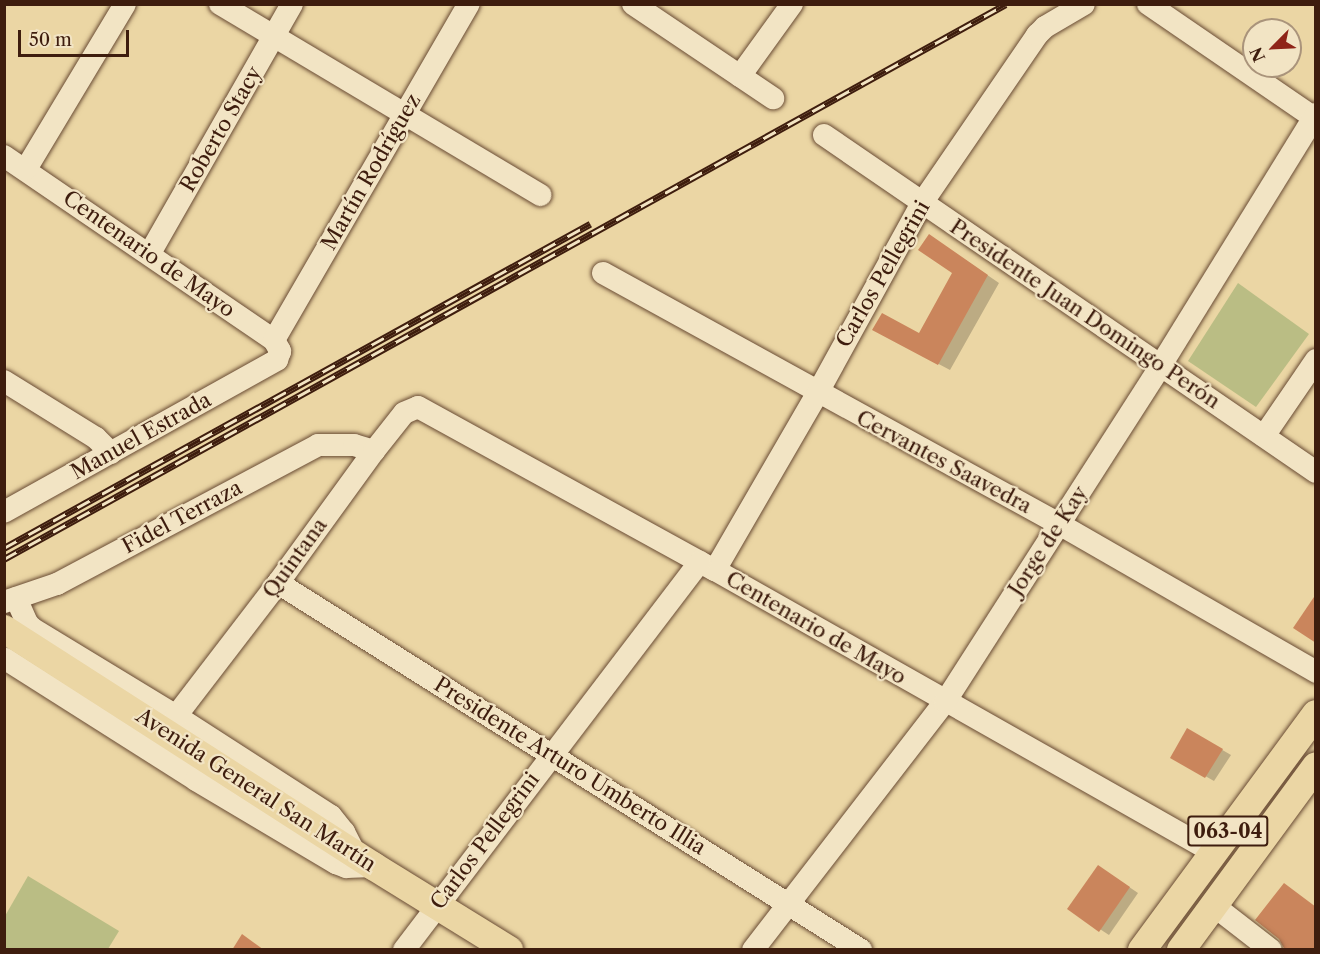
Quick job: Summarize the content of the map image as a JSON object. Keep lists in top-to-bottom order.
{
  "streets": {
    "main road": ["Avenida General San Martín", "063-04"],
    "street": [
      "Roberto Stacy",
      "Martín Rodríguez",
      "Centenario de Mayo",
      "Carlos Pellegrini",
      "Presidente Juan Domingo Perón",
      "Manuel Estrada",
      "Cervantes Saavedra",
      "Fidel Terraza",
      "Jorge de Kay",
      "Quintana",
      "Presidente Arturo Umberto Illia"
    ]
  },
  "crossings": [
    ["Roberto Stacy", "Centenario de Mayo"],
    ["Martín Rodríguez", "Centenario de Mayo"],
    ["Martín Rodríguez", "Manuel Estrada"],
    ["Centenario de Mayo", "Carlos Pellegrini"],
    ["Centenario de Mayo", "Manuel Estrada"],
    ["Centenario de Mayo", "Jorge de Kay"],
    ["Centenario de Mayo", "Quintana"],
    ["Centenario de Mayo", "063-04"],
    ["Carlos Pellegrini", "Presidente Juan Domingo Perón"],
    ["Carlos Pellegrini", "Cervantes Saavedra"],
    ["Carlos Pellegrini", "Presidente Arturo Umberto Illia"],
    ["Carlos Pellegrini", "Avenida General San Martín"],
    ["Presidente Juan Domingo Perón", "Jorge de Kay"],
    ["Cervantes Saavedra", "Jorge de Kay"],
    ["Fidel Terraza", "Quintana"],
    ["Jorge de Kay", "Presidente Arturo Umberto Illia"],
    ["Quintana", "Presidente Arturo Umberto Illia"]
  ],
  "scale_bar": "50 m",
  "north": "bottom left"
}
